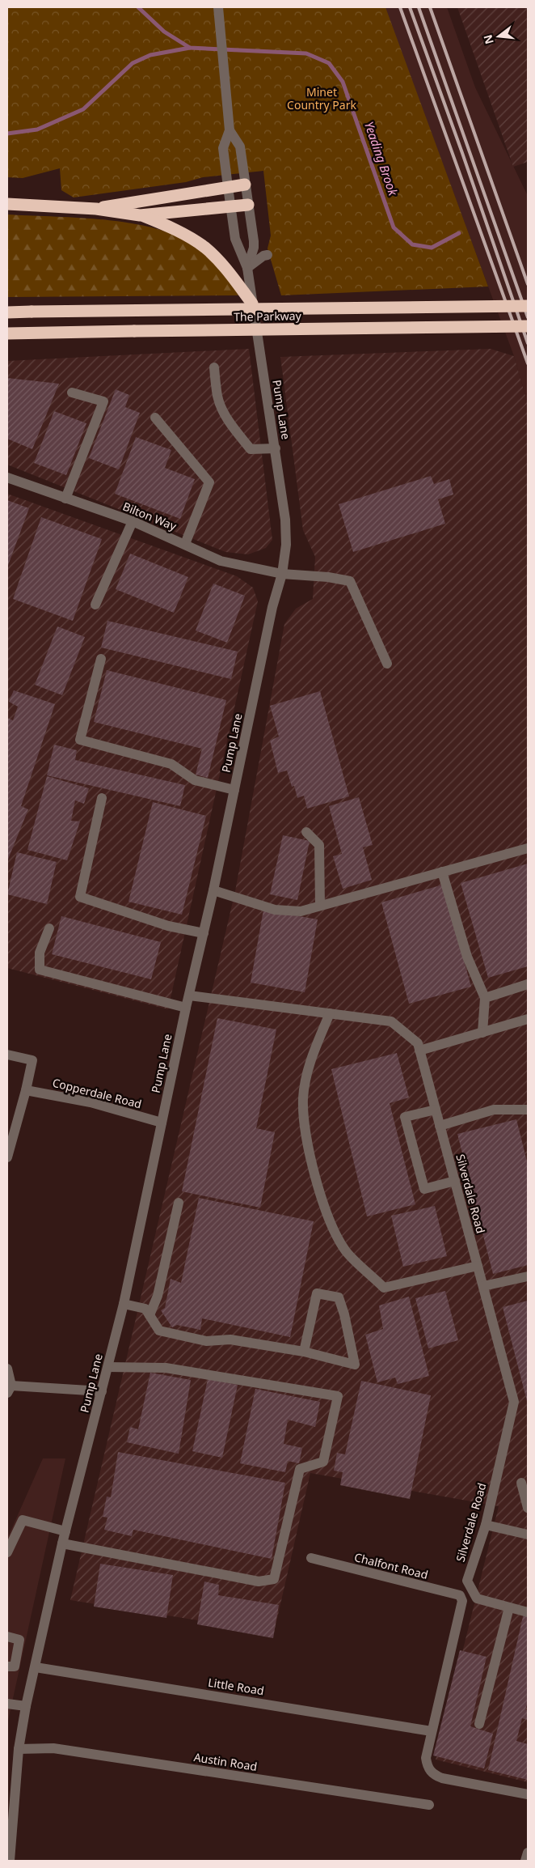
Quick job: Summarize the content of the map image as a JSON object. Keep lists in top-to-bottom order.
{
  "streets": {
    "highway": ["The Parkway"],
    "street": [
      "Pump Lane",
      "Bilton Way",
      "Copperdale Road",
      "Silverdale Road",
      "Chalfont Road",
      "Little Road",
      "Austin Road"
    ]
  },
  "crossings": [
    ["Pump Lane", "Bilton Way"],
    ["Pump Lane", "Copperdale Road"],
    ["Pump Lane", "Silverdale Road"],
    ["Pump Lane", "Little Road"],
    ["Pump Lane", "Austin Road"],
    ["Chalfont Road", "Little Road"]
  ],
  "water": ["Yeading Brook"],
  "parks": ["Minet Country Park"],
  "north": "left"
}
